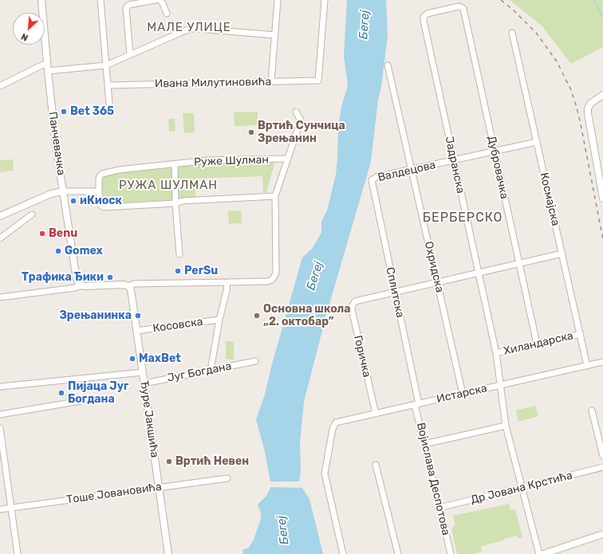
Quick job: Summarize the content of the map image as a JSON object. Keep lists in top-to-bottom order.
{
  "streets": {
    "street": [
      "Ивана Милутиновића",
      "Панчевачка",
      "Руже Шулман",
      "Јадранска",
      "Дубровачка",
      "Валдецова",
      "Космајска",
      "Охридска",
      "Сплитска",
      "Косовска",
      "Хиландарска",
      "Горичка",
      "Југ Богдана",
      "Истарска",
      "Ђуре Јакшића",
      "Војислава Деспотова",
      "Др Јована Крстића",
      "Тоше Јовановића"
    ]
  },
  "crossings": [
    ["Јадранска", "Дубровачка"],
    ["Јадранска", "Валдецова"],
    ["Јадранска", "Хиландарска"],
    ["Јадранска", "Истарска"],
    ["Јадранска", "Др Јована Крстића"],
    ["Дубровачка", "Валдецова"],
    ["Дубровачка", "Хиландарска"],
    ["Валдецова", "Космајска"],
    ["Валдецова", "Охридска"],
    ["Валдецова", "Сплитска"],
    ["Космајска", "Хиландарска"],
    ["Космајска", "Истарска"],
    ["Охридска", "Истарска"],
    ["Сплитска", "Горичка"],
    ["Сплитска", "Истарска"],
    ["Сплитска", "Војислава Деспотова"],
    ["Косовска", "Ђуре Јакшића"],
    ["Горичка", "Истарска"],
    ["Југ Богдана", "Ђуре Јакшића"],
    ["Истарска", "Војислава Деспотова"],
    ["Ђуре Јакшића", "Тоше Јовановића"],
    ["Војислава Деспотова", "Др Јована Крстића"]
  ],
  "districts": ["МАЛЕ УЛИЦЕ", "РУЖА ШУЛМАН", "БЕРБЕРСКО"],
  "water": ["Бегеј"],
  "places": [
    "Bet 365",
    "Вртић Сунчица Зрењанин",
    "иКиоск",
    "Benu",
    "Gomex",
    "PerSu",
    "Трафика Ђики",
    "Зрењанинка",
    "Основна школа „2. октобар”",
    "MaxBet",
    "Пијаца Југ Богдана",
    "Вртић Невен"
  ],
  "north": "bottom left"
}
